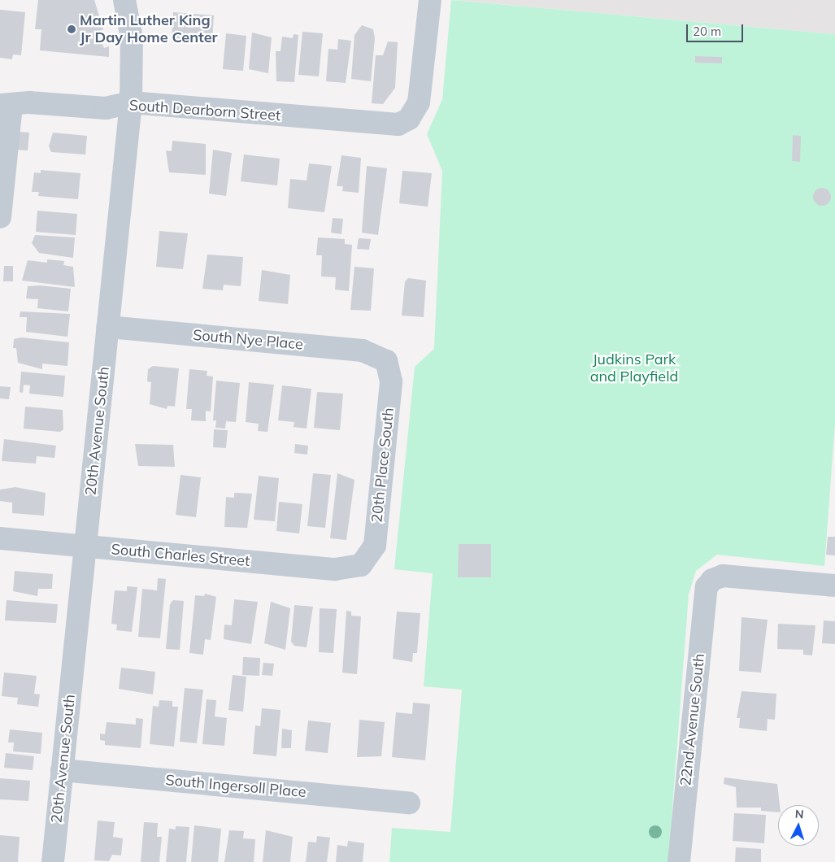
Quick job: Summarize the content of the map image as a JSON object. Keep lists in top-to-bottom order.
{
  "streets": {
    "street": [
      "South Dearborn Street",
      "South Nye Place",
      "20th Avenue South",
      "20th Place South",
      "South Charles Street",
      "22nd Avenue South",
      "South Ingersoll Place"
    ]
  },
  "crossings": [
    ["South Dearborn Street", "20th Avenue South"],
    ["South Nye Place", "20th Avenue South"],
    ["South Nye Place", "20th Place South"],
    ["20th Avenue South", "South Charles Street"],
    ["20th Avenue South", "South Ingersoll Place"],
    ["20th Place South", "South Charles Street"]
  ],
  "parks": ["Judkins Park and Playfield"],
  "places": ["Martin Luther King Jr Day Home Center"],
  "scale_bar": "20 m",
  "north": "top"
}
